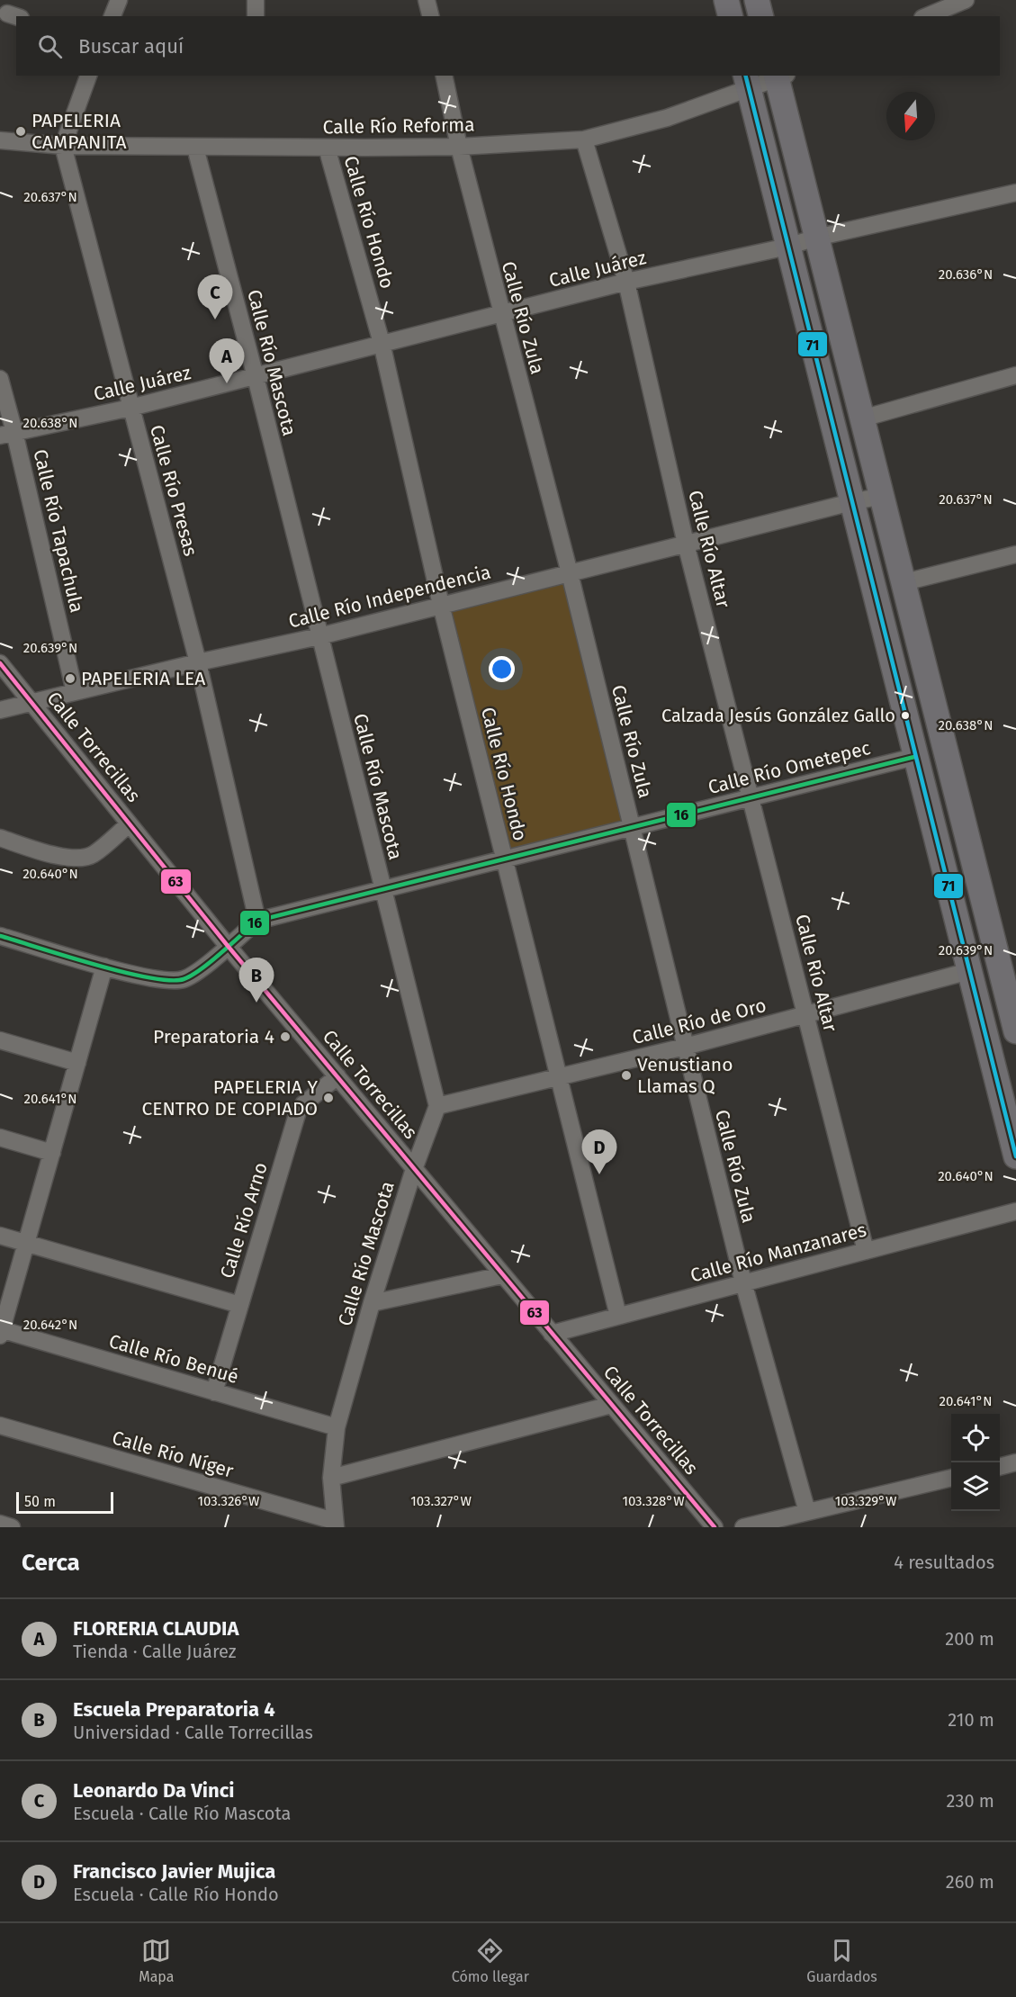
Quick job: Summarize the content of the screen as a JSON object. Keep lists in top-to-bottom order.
{
  "streets": {
    "street": [
      "Calle Río Reforma",
      "Calle Río Hondo",
      "Calle Juárez",
      "Calle Río Zula",
      "Calle Río Mascota",
      "Calle Río Presas",
      "Calle Río Tapachula",
      "Calle Río Altar",
      "Calle Río Independencia",
      "Calle Torrecillas",
      "Calle Río Ometepec",
      "Calle Río de Oro",
      "Calle Río Arno",
      "Calle Río Manzanares",
      "Calle Río Benué",
      "Calle Río Níger"
    ]
  },
  "crossings": [
    ["Calle Río Reforma", "Calle Río Hondo"],
    ["Calle Río Reforma", "Calle Río Zula"],
    ["Calle Río Reforma", "Calle Río Mascota"],
    ["Calle Río Reforma", "Calle Río Presas"],
    ["Calle Río Reforma", "Calle Río Altar"],
    ["Calle Río Hondo", "Calle Juárez"],
    ["Calle Río Hondo", "Calle Río Independencia"],
    ["Calle Río Hondo", "Calle Río Ometepec"],
    ["Calle Río Hondo", "Calle Río de Oro"],
    ["Calle Río Hondo", "Calle Río Manzanares"],
    ["Calle Juárez", "Calle Río Zula"],
    ["Calle Juárez", "Calle Río Mascota"],
    ["Calle Juárez", "Calle Río Presas"],
    ["Calle Juárez", "Calle Río Tapachula"],
    ["Calle Juárez", "Calle Río Altar"],
    ["Calle Río Zula", "Calle Río Independencia"],
    ["Calle Río Zula", "Calle Río Ometepec"],
    ["Calle Río Zula", "Calle Río de Oro"],
    ["Calle Río Zula", "Calle Río Manzanares"],
    ["Calle Río Mascota", "Calle Río Independencia"],
    ["Calle Río Mascota", "Calle Torrecillas"],
    ["Calle Río Mascota", "Calle Río Ometepec"],
    ["Calle Río Mascota", "Calle Río de Oro"],
    ["Calle Río Mascota", "Calle Río Benué"],
    ["Calle Río Mascota", "Calle Río Níger"],
    ["Calle Río Presas", "Calle Río Independencia"],
    ["Calle Río Presas", "Calle Río Ometepec"],
    ["Calle Río Tapachula", "Calle Río Independencia"],
    ["Calle Río Altar", "Calle Río Independencia"],
    ["Calle Río Altar", "Calle Río Ometepec"],
    ["Calle Río Altar", "Calle Río de Oro"],
    ["Calle Río Altar", "Calle Río Manzanares"],
    ["Calle Río Independencia", "Calle Torrecillas"],
    ["Calle Torrecillas", "Calle Río Ometepec"],
    ["Calle Torrecillas", "Calle Río Arno"],
    ["Calle Torrecillas", "Calle Río Manzanares"],
    ["Calle Río Arno", "Calle Río Benué"]
  ],
  "places": [
    "PAPELERIA CAMPANITA",
    "PAPELERIA LEA",
    "Calzada Jesús González Gallo",
    "Preparatoria 4",
    "Venustiano Llamas Q",
    "PAPELERIA Y CENTRO DE COPIADO"
  ],
  "lines": ["transit line 71", "transit line 63", "transit line 16"],
  "scale_bar": "50 m",
  "north": "bottom",
  "page": {
    "search": "Buscar aquí",
    "pins": [
      "C",
      "A",
      "B",
      "D"
    ],
    "scale": "50 m",
    "heading": ["Cerca", "4 resultados"],
    "list": [
      {
        "mark": "A",
        "name": "FLORERIA CLAUDIA",
        "note": "Tienda · Calle Juárez",
        "value": "200 m"
      },
      {
        "mark": "B",
        "name": "Escuela Preparatoria 4",
        "note": "Universidad · Calle Torrecillas",
        "value": "210 m"
      },
      {
        "mark": "C",
        "name": "Leonardo Da Vinci",
        "note": "Escuela · Calle Río Mascota",
        "value": "230 m"
      },
      {
        "mark": "D",
        "name": "Francisco Javier Mujica",
        "note": "Escuela · Calle Río Hondo",
        "value": "260 m"
      }
    ],
    "nav": ["Mapa", "Cómo llegar", "Guardados"]
  },
  "coordinates": [
    "20.637°N",
    "20.636°N",
    "20.638°N",
    "20.639°N",
    "20.640°N",
    "20.641°N",
    "20.642°N",
    "103.326°W",
    "103.327°W",
    "103.328°W",
    "103.329°W"
  ]
}
